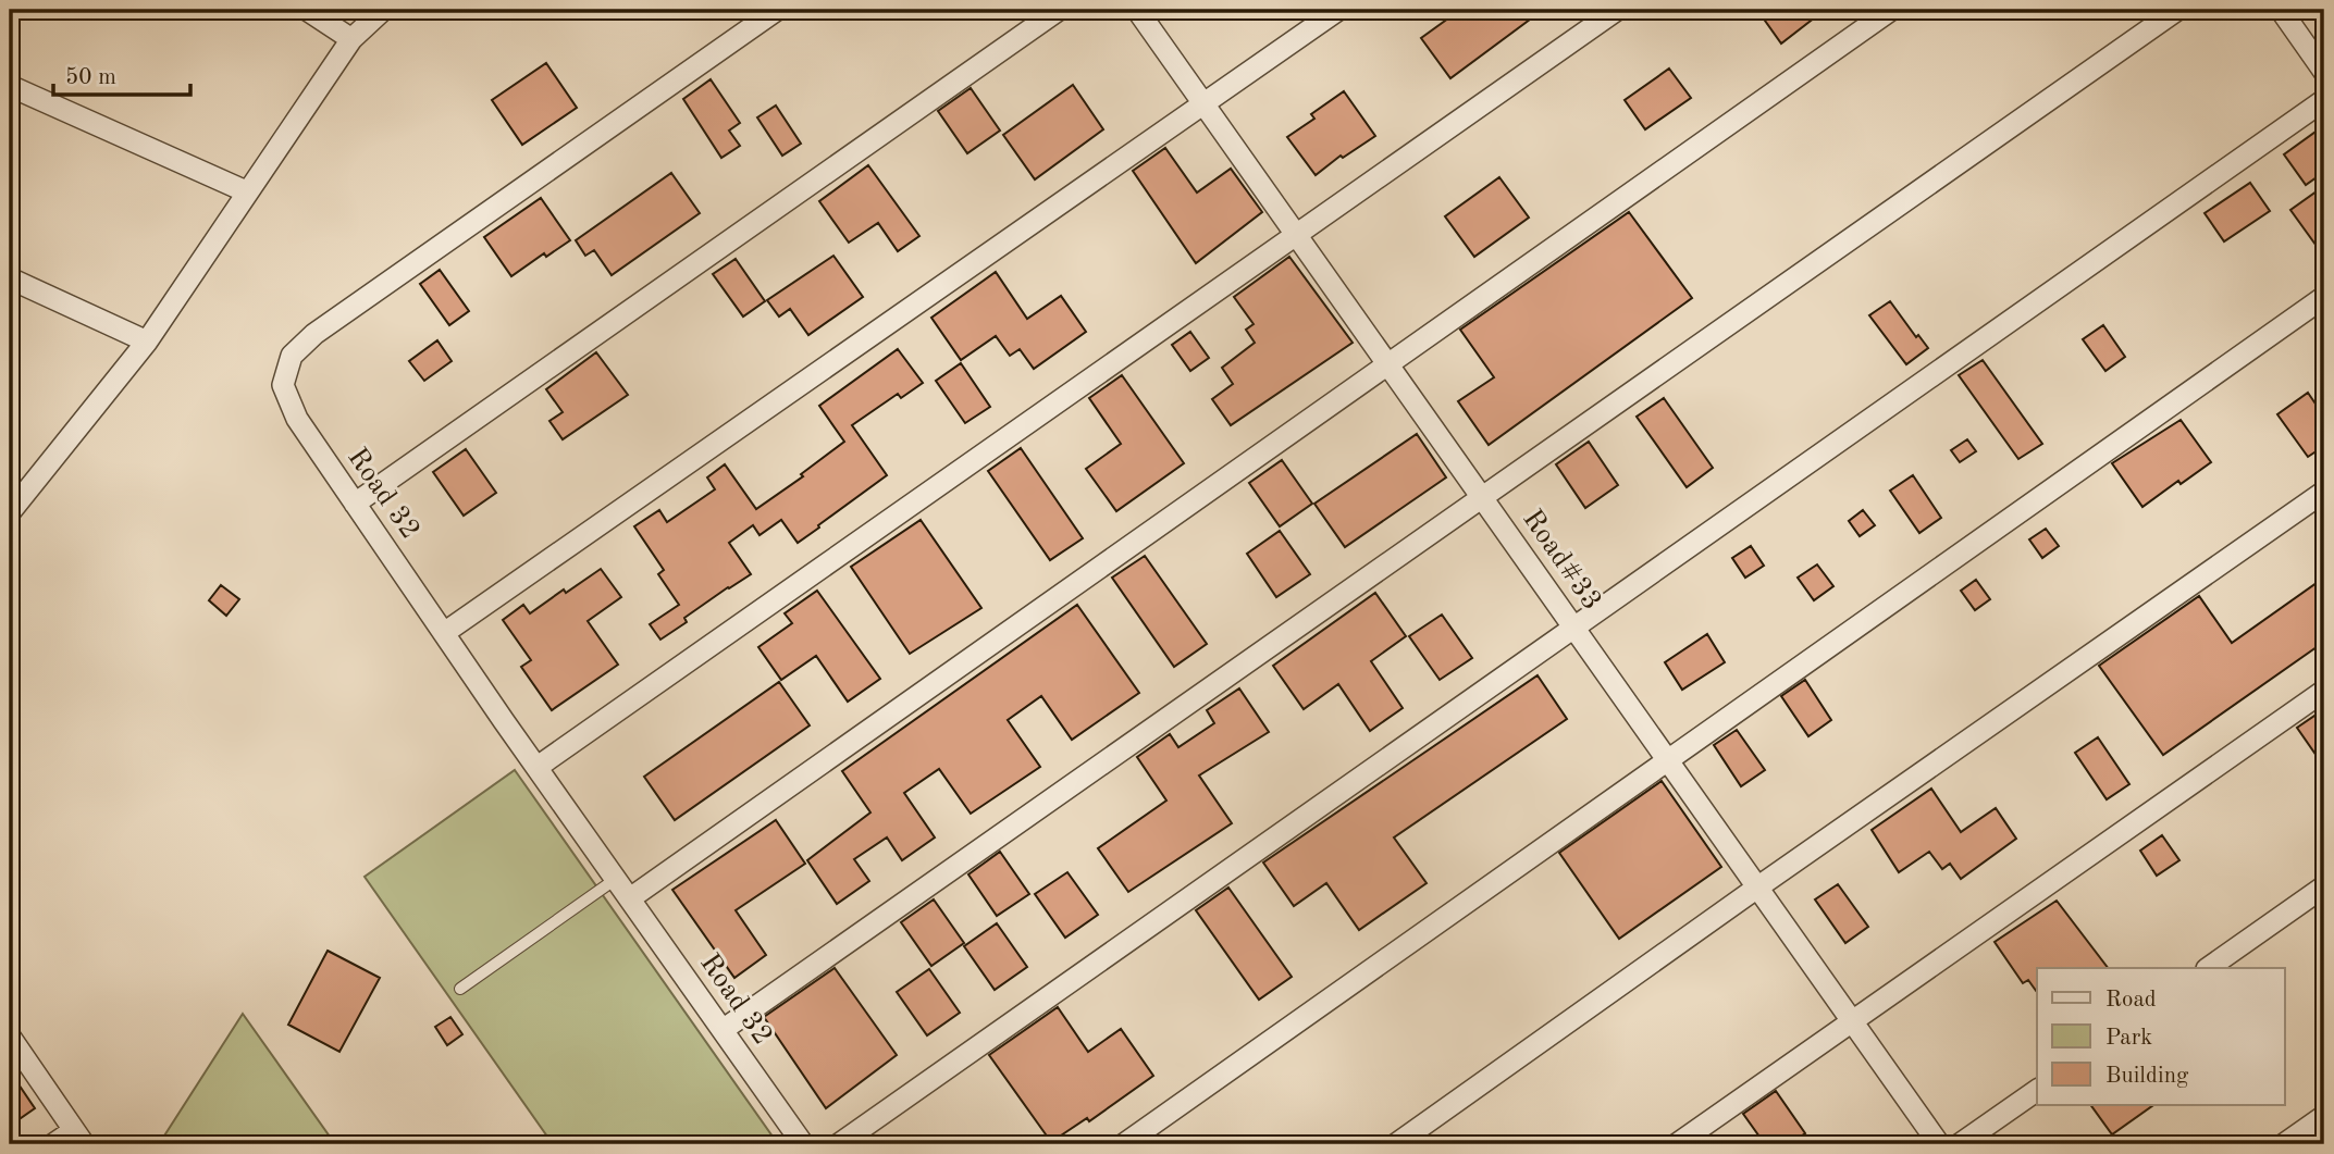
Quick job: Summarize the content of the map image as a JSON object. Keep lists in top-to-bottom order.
{
  "streets": {
    "street": ["Road 32", "Road#33"]
  },
  "legend": ["Road", "Park", "Building"],
  "scale_bar": "50 m"
}
